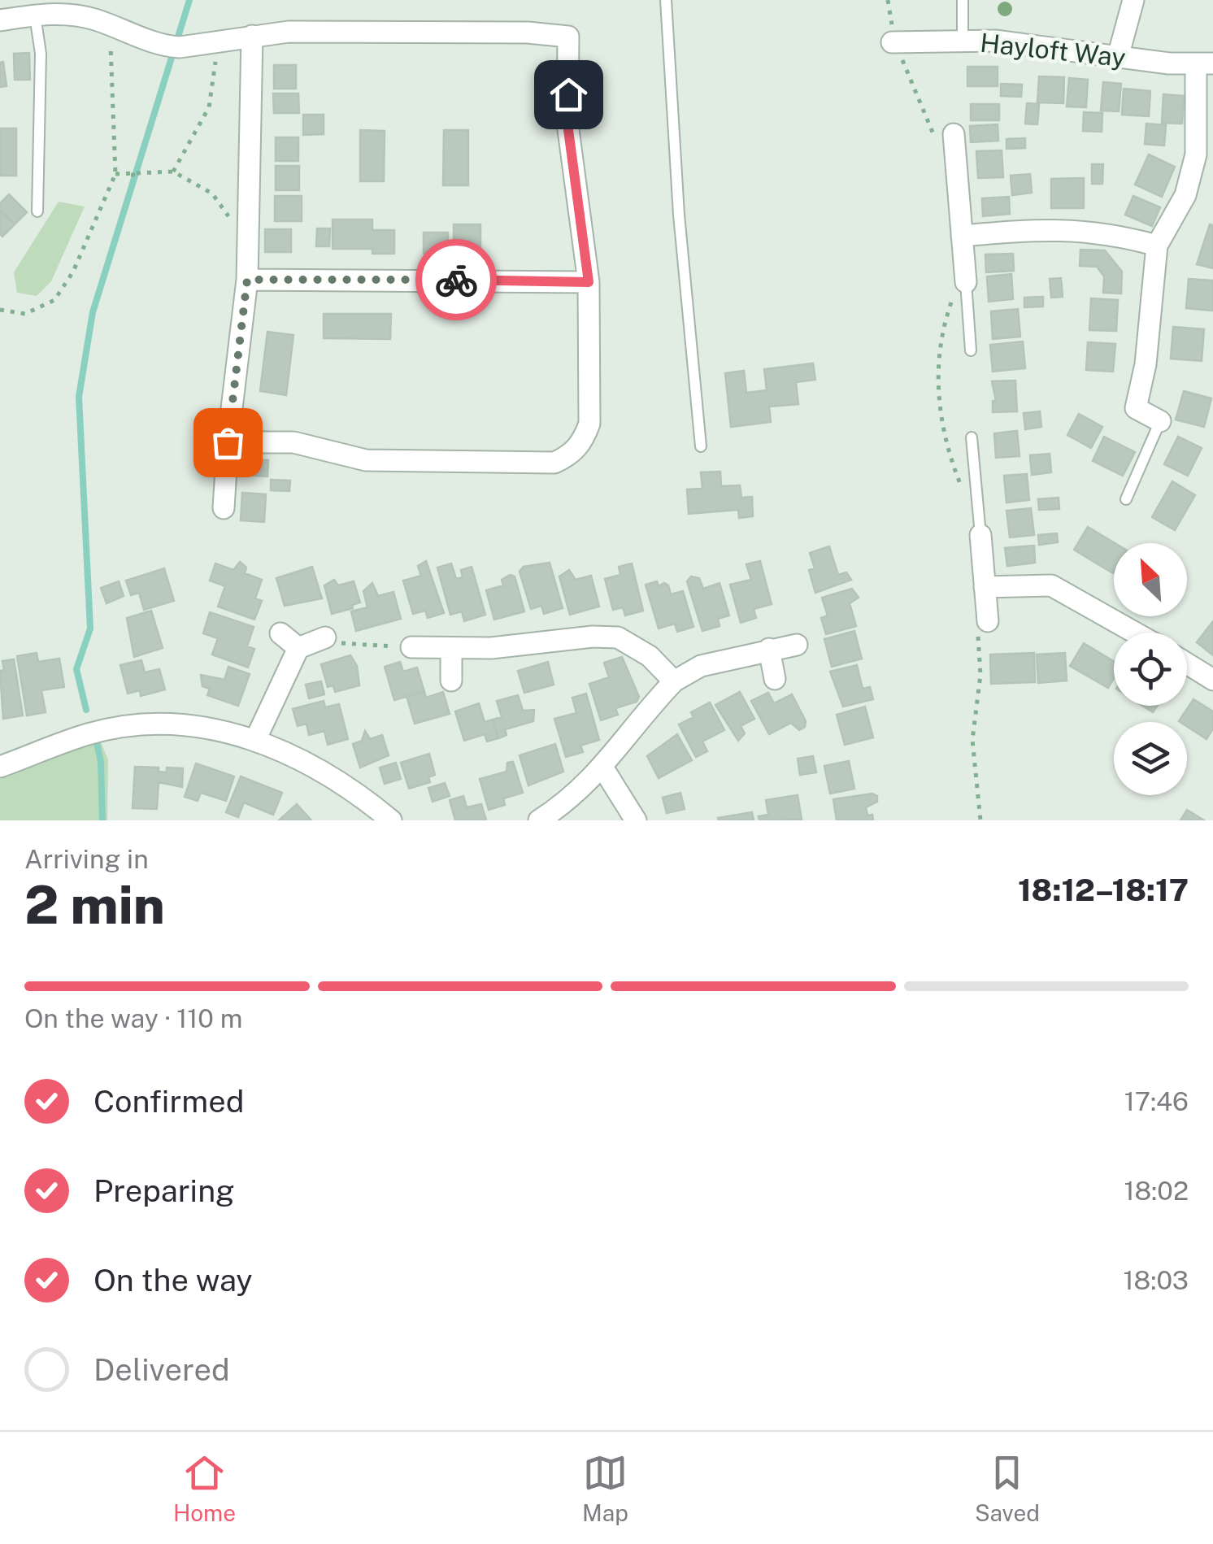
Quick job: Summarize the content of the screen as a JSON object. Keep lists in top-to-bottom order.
{
  "streets": {
    "street": ["Hayloft Way"]
  },
  "north": "top left",
  "page": {
    "heading": ["2 min", "Arriving in", "18:12–18:17"],
    "bar": "On the way · 110 m",
    "list": [
      ["Confirmed", "17:46"],
      ["Preparing", "18:02"],
      ["On the way", "18:03"],
      "Delivered"
    ],
    "tabs": ["Home", "Map", "Saved"]
  }
}
